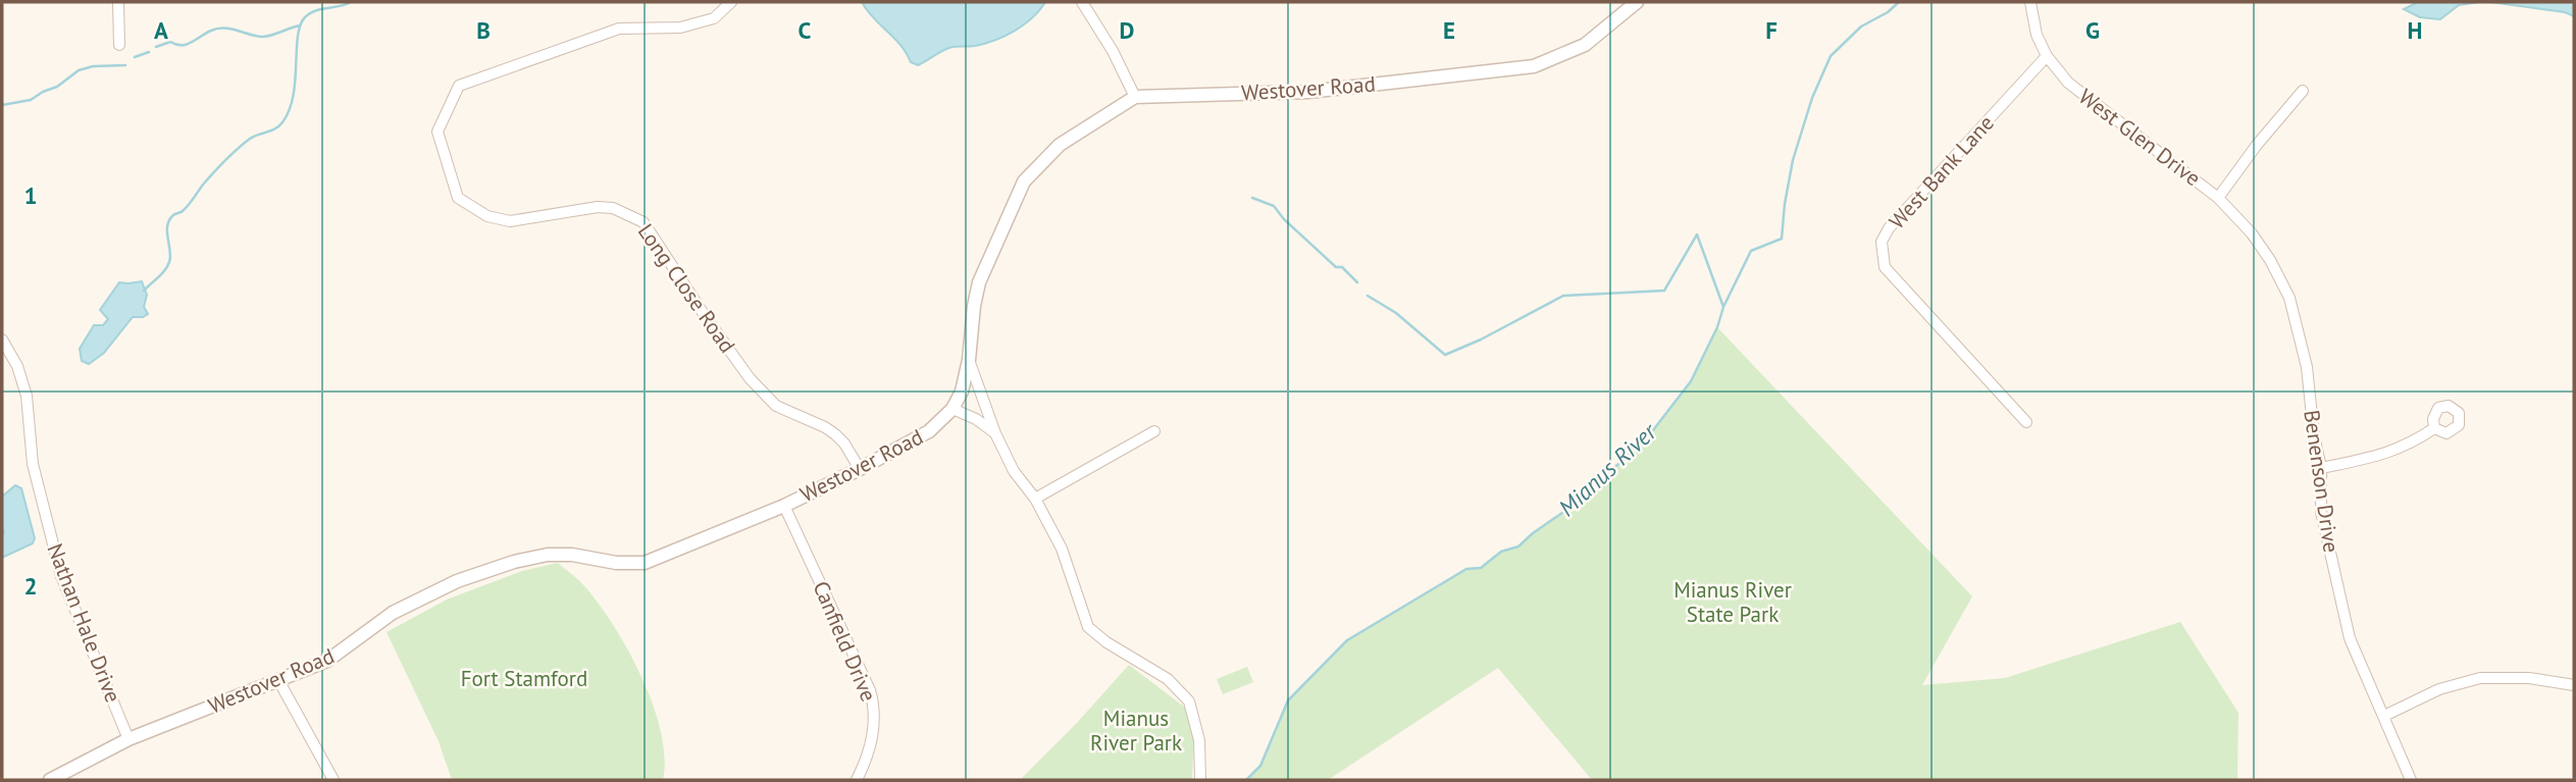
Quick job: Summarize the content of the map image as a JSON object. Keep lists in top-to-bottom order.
{
  "streets": {
    "street": [
      "Westover Road",
      "West Glen Drive",
      "West Bank Lane",
      "Long Close Road",
      "Benenson Drive",
      "Nathan Hale Drive",
      "Canfield Drive"
    ]
  },
  "crossings": [
    ["Westover Road", "Long Close Road"],
    ["Westover Road", "Nathan Hale Drive"],
    ["Westover Road", "Canfield Drive"],
    ["West Glen Drive", "West Bank Lane"],
    ["West Glen Drive", "Benenson Drive"]
  ],
  "water": ["Mianus River"],
  "parks": ["Mianus River State Park", "Fort Stamford", "Mianus River Park"],
  "grid": {
    "columns": [
      "A",
      "B",
      "C",
      "D",
      "E",
      "F",
      "G",
      "H"
    ],
    "rows": ["1", "2"]
  }
}
